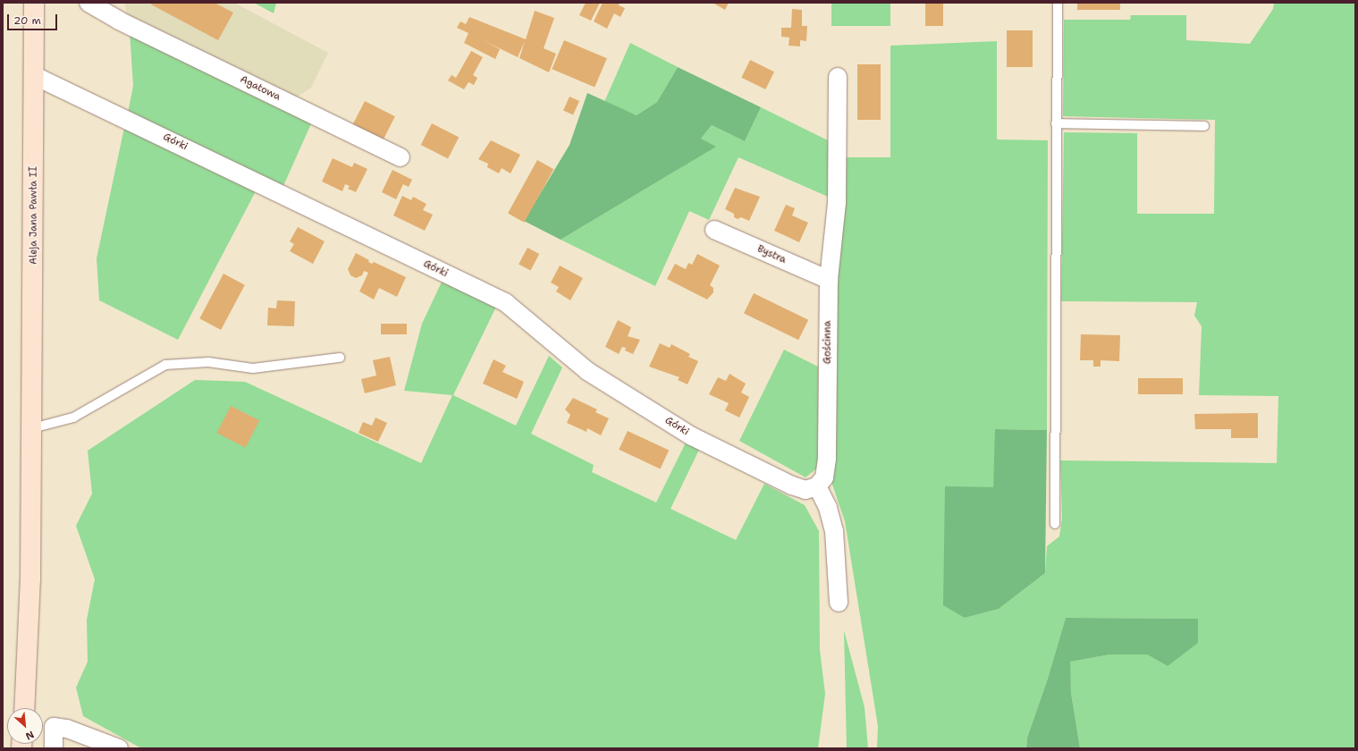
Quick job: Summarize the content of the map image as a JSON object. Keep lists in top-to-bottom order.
{
  "streets": {
    "main road": ["Aleja Jana Pawła II"],
    "street": [
      "Agatowa",
      "Górki",
      "Bystra",
      "Gościnna"
    ]
  },
  "crossings": [
    ["Górki", "Aleja Jana Pawła II"],
    ["Górki", "Gościnna"],
    ["Bystra", "Gościnna"]
  ],
  "scale_bar": "20 m",
  "north": "bottom right"
}
